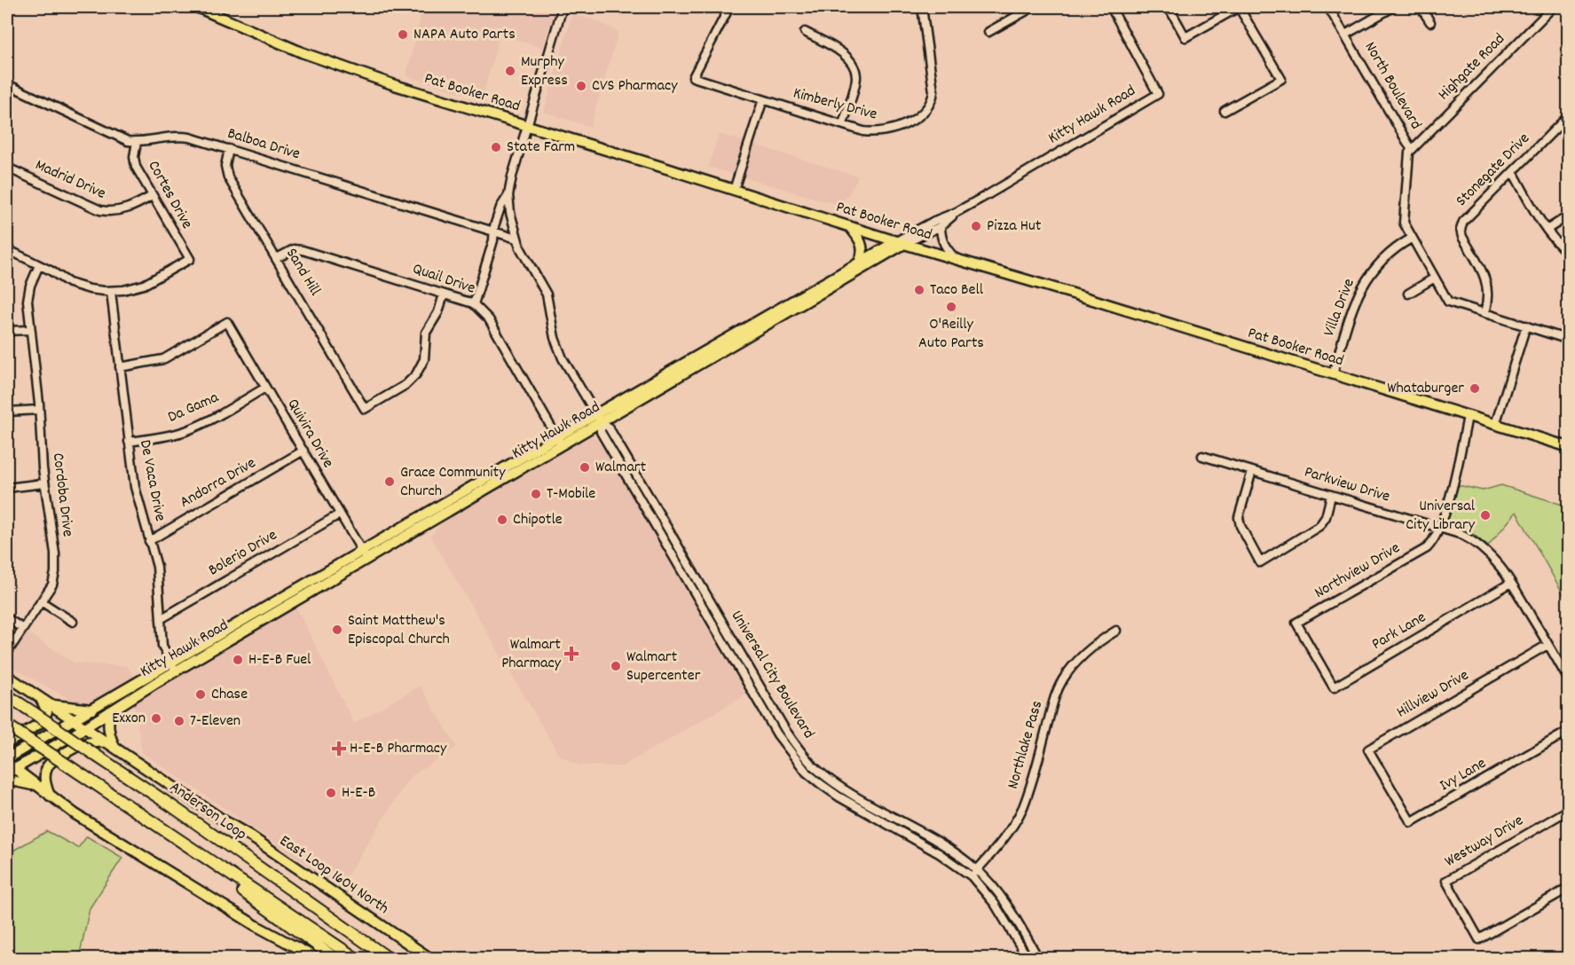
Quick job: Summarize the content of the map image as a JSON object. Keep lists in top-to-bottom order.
{
  "streets": {
    "highway": ["Anderson Loop"],
    "main road": ["Pat Booker Road", "Kitty Hawk Road", "East Loop 1604 North"],
    "street": [
      "Highgate Road",
      "North Boulevard",
      "Kimberly Drive",
      "Balboa Drive",
      "Stonegate Drive",
      "Madrid Drive",
      "Cortes Drive",
      "Sand Hill",
      "Quail Drive",
      "Villa Drive",
      "Da Gama",
      "Quivira Drive",
      "De Vaca Drive",
      "Andorra Drive",
      "Parkview Drive",
      "Cordoba Drive",
      "Bolerio Drive",
      "Northview Drive",
      "Park Lane",
      "Universal City Boulevard",
      "Hillview Drive",
      "Northlake Pass",
      "Ivy Lane",
      "Westway Drive"
    ]
  },
  "crossings": [
    ["Highgate Road", "North Boulevard"],
    ["North Boulevard", "Stonegate Drive"],
    ["North Boulevard", "Villa Drive"],
    ["Pat Booker Road", "Kitty Hawk Road"],
    ["Pat Booker Road", "Villa Drive"],
    ["Pat Booker Road", "Northview Drive"],
    ["Pat Booker Road", "Universal City Boulevard"],
    ["Kitty Hawk Road", "Quail Drive"],
    ["Kitty Hawk Road", "Quivira Drive"],
    ["Kitty Hawk Road", "De Vaca Drive"],
    ["Kitty Hawk Road", "Universal City Boulevard"],
    ["Kitty Hawk Road", "East Loop 1604 North"],
    ["Balboa Drive", "Cortes Drive"],
    ["Balboa Drive", "Sand Hill"],
    ["Balboa Drive", "Universal City Boulevard"],
    ["Madrid Drive", "Cortes Drive"],
    ["Cortes Drive", "De Vaca Drive"],
    ["Sand Hill", "Quail Drive"],
    ["Da Gama", "Quivira Drive"],
    ["Da Gama", "De Vaca Drive"],
    ["Quivira Drive", "De Vaca Drive"],
    ["Quivira Drive", "Andorra Drive"],
    ["Quivira Drive", "Bolerio Drive"],
    ["De Vaca Drive", "Andorra Drive"],
    ["De Vaca Drive", "Bolerio Drive"],
    ["Parkview Drive", "Northview Drive"],
    ["Parkview Drive", "Park Lane"],
    ["Parkview Drive", "Hillview Drive"],
    ["Northview Drive", "Park Lane"],
    ["Universal City Boulevard", "Northlake Pass"],
    ["Hillview Drive", "Ivy Lane"]
  ],
  "places": {
    "other": [
      "NAPA Auto Parts",
      "Murphy Express",
      "CVS Pharmacy",
      "State Farm",
      "Pizza Hut",
      "Taco Bell",
      "O'Reilly Auto Parts",
      "Whataburger",
      "Walmart",
      "Grace Community Church",
      "T-Mobile",
      "Universal City Library",
      "Chipotle",
      "Saint Matthew's Episcopal Church",
      "H-E-B Fuel",
      "Walmart Supercenter",
      "Chase",
      "Exxon",
      "7-Eleven",
      "H-E-B"
    ],
    "health": ["Walmart Pharmacy", "H-E-B Pharmacy"]
  }
}
